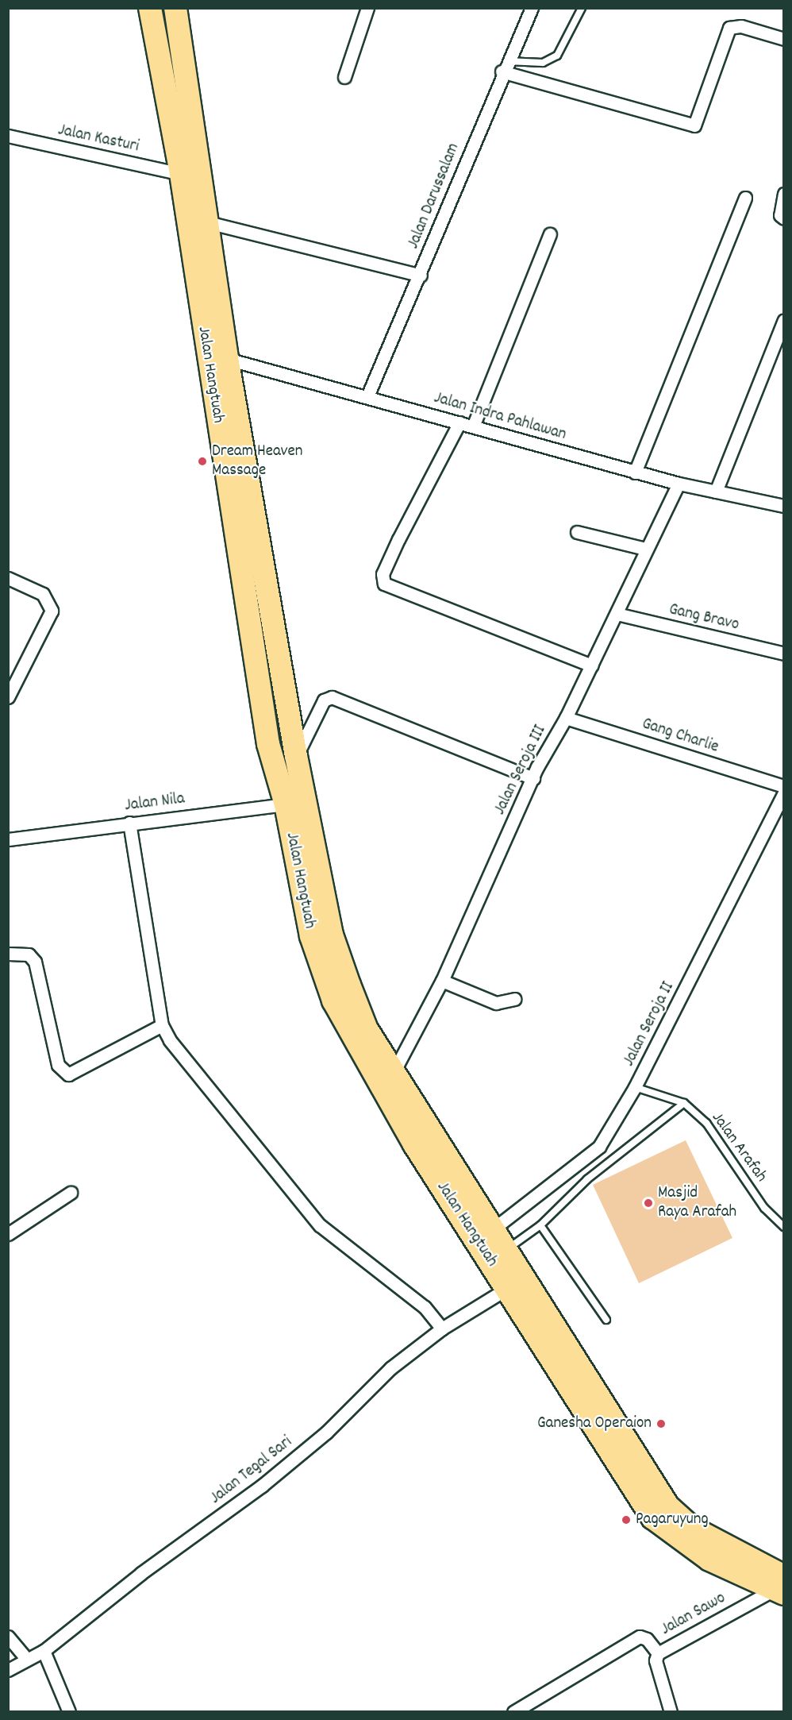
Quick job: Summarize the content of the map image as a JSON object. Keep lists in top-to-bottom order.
{
  "streets": {
    "highway": ["Jalan Hangtuah"],
    "street": [
      "Jalan Kasturi",
      "Jalan Darussalam",
      "Jalan Indra Pahlawan",
      "Gang Bravo",
      "Gang Charlie",
      "Jalan Seroja III",
      "Jalan Nila",
      "Jalan Seroja II",
      "Jalan Tegal Sari",
      "Jalan Sawo"
    ],
    "lane": ["Jalan Arafah"]
  },
  "crossings": [
    ["Jalan Kasturi", "Jalan Hangtuah"],
    ["Jalan Darussalam", "Jalan Indra Pahlawan"],
    ["Jalan Hangtuah", "Jalan Indra Pahlawan"],
    ["Jalan Hangtuah", "Jalan Seroja III"],
    ["Jalan Hangtuah", "Jalan Nila"],
    ["Jalan Hangtuah", "Jalan Seroja II"],
    ["Jalan Hangtuah", "Jalan Tegal Sari"],
    ["Jalan Hangtuah", "Jalan Sawo"],
    ["Jalan Indra Pahlawan", "Jalan Seroja III"],
    ["Gang Bravo", "Jalan Seroja III"],
    ["Gang Charlie", "Jalan Seroja III"],
    ["Jalan Seroja II", "Jalan Arafah"]
  ],
  "places": [
    "Dream Heaven Massage",
    "Masjid Raya Arafah",
    "Ganesha Operaion",
    "Pagaruyung"
  ]
}
